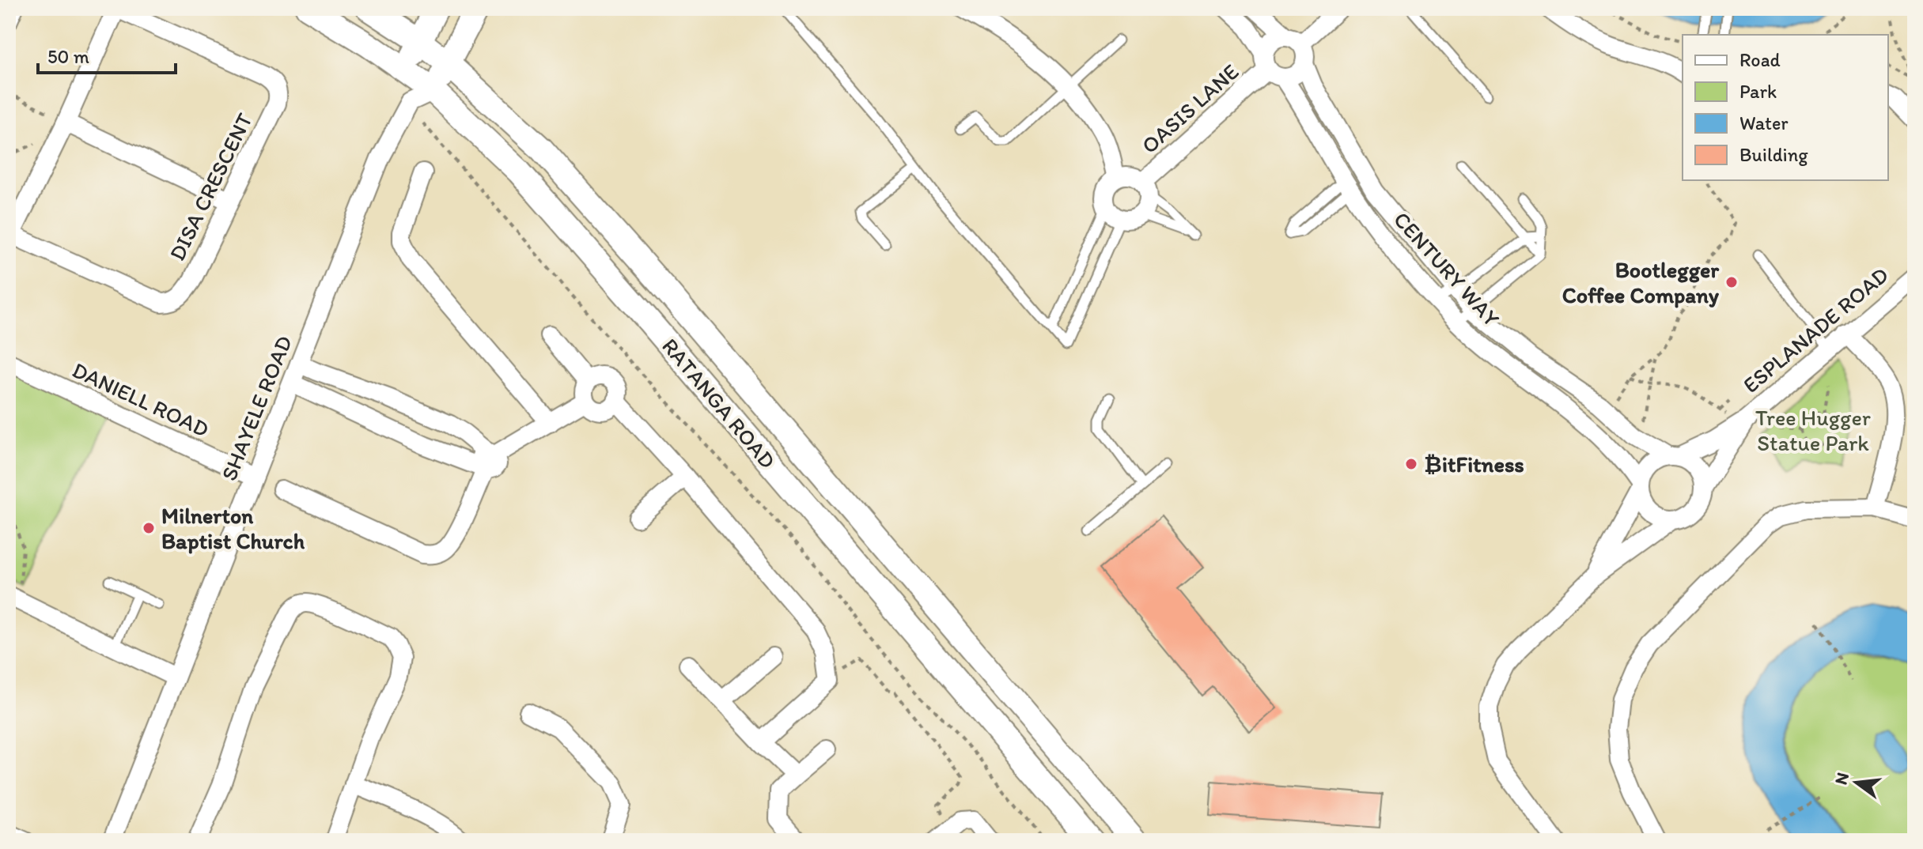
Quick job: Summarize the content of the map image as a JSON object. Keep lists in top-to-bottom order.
{
  "streets": {
    "main road": ["RATANGA ROAD"],
    "street": [
      "OASIS LANE",
      "DISA CRESCENT",
      "CENTURY WAY",
      "ESPLANADE ROAD",
      "DANIELL ROAD",
      "SHAYELE ROAD"
    ]
  },
  "crossings": [
    ["OASIS LANE", "CENTURY WAY"],
    ["CENTURY WAY", "ESPLANADE ROAD"],
    ["DANIELL ROAD", "SHAYELE ROAD"]
  ],
  "parks": ["Tree Hugger Statue Park"],
  "places": ["Bootlegger Coffee Company", "₿itFitness", "Milnerton Baptist Church"],
  "legend": [
    "Road",
    "Park",
    "Water",
    "Building"
  ],
  "scale_bar": "50 m",
  "north": "left"
}
